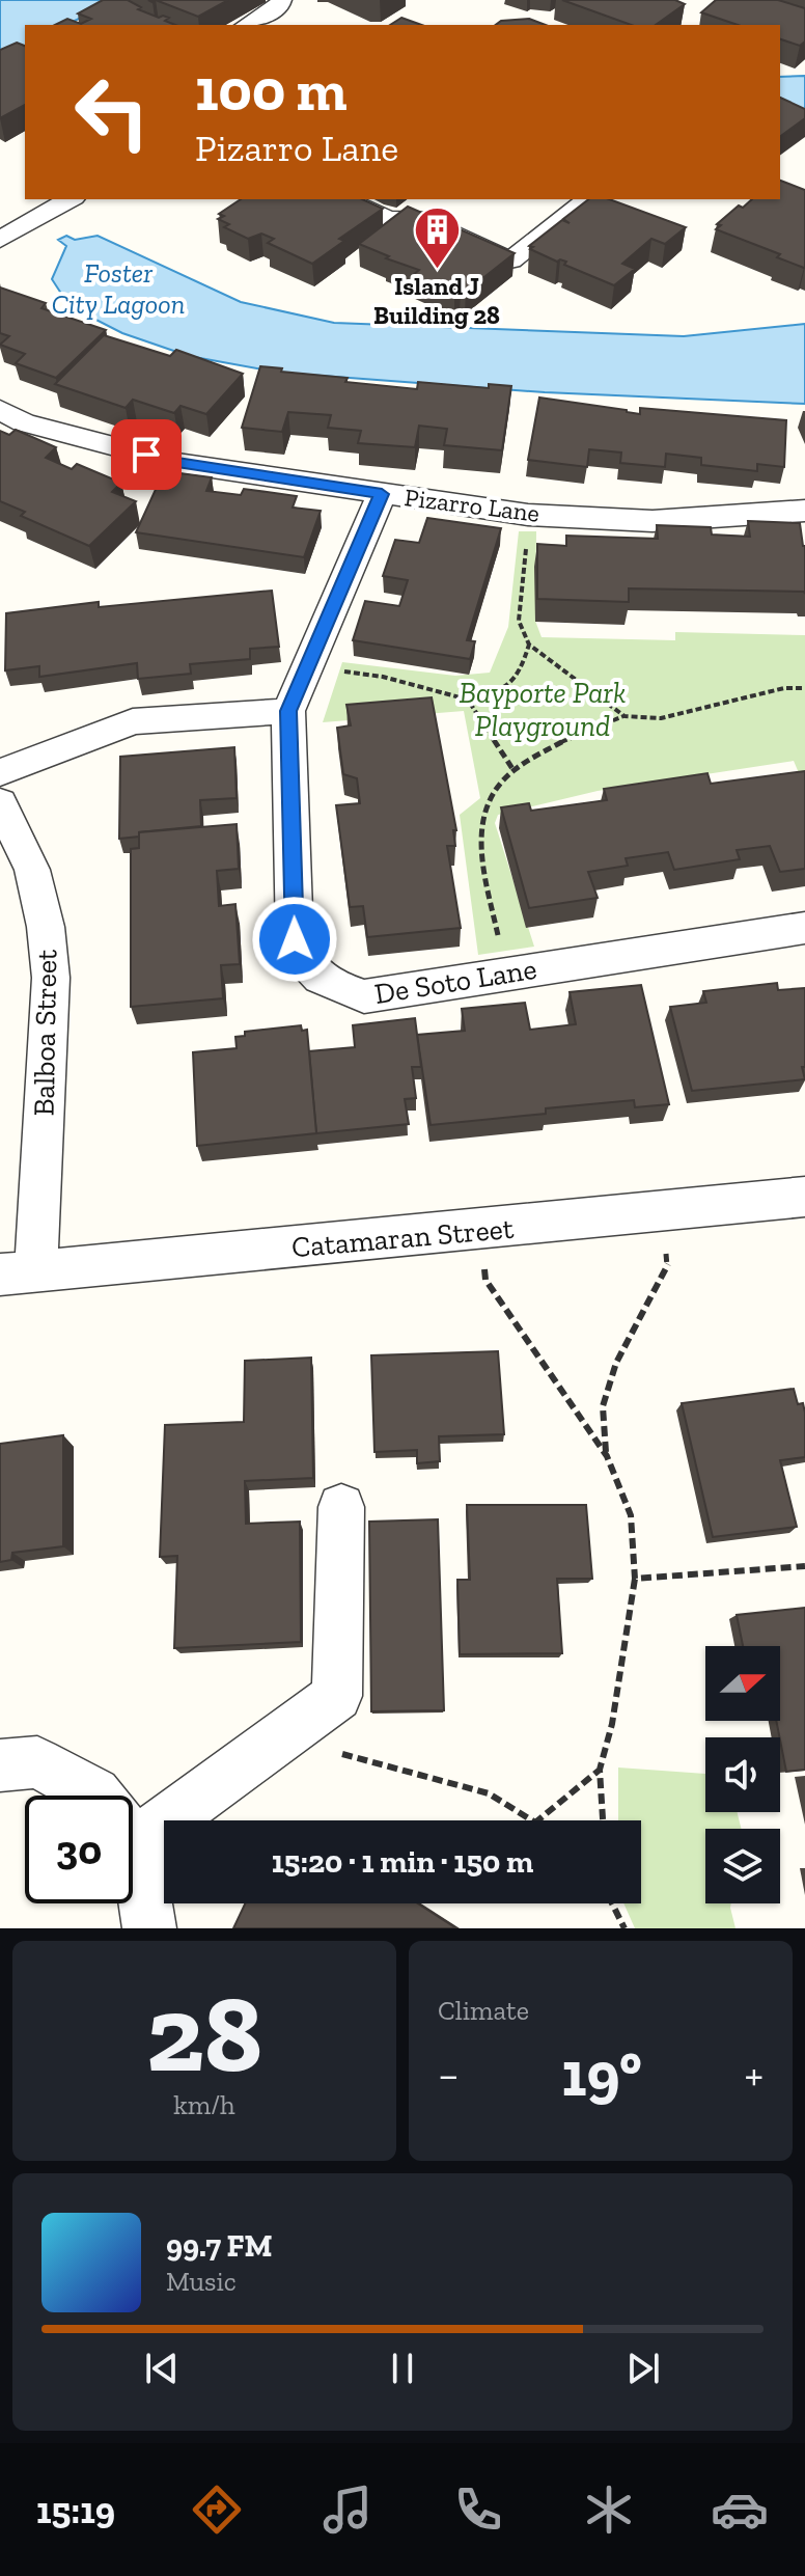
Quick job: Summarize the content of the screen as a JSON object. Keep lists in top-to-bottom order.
{
  "streets": {
    "street": [
      "Pizarro Lane",
      "De Soto Lane",
      "Balboa Street",
      "Catamaran Street"
    ]
  },
  "crossings": [
    ["Pizarro Lane", "De Soto Lane"],
    ["Balboa Street", "Catamaran Street"]
  ],
  "water": ["Foster City Lagoon"],
  "parks": ["Bayporte Park Playground"],
  "places": {
    "building": ["Island J Building 28"]
  },
  "north": "right",
  "page": {
    "turn": ["100 m", "Pizarro Lane"],
    "limit": "30",
    "trip": "15:20 · 1 min · 150 m",
    "tile": [
      ["28", "km/h"],
      "Climate"
    ],
    "heat": ["−", "19°", "+"],
    "song": ["99.7 FM", "Music"],
    "tabs": "15:19"
  }
}
